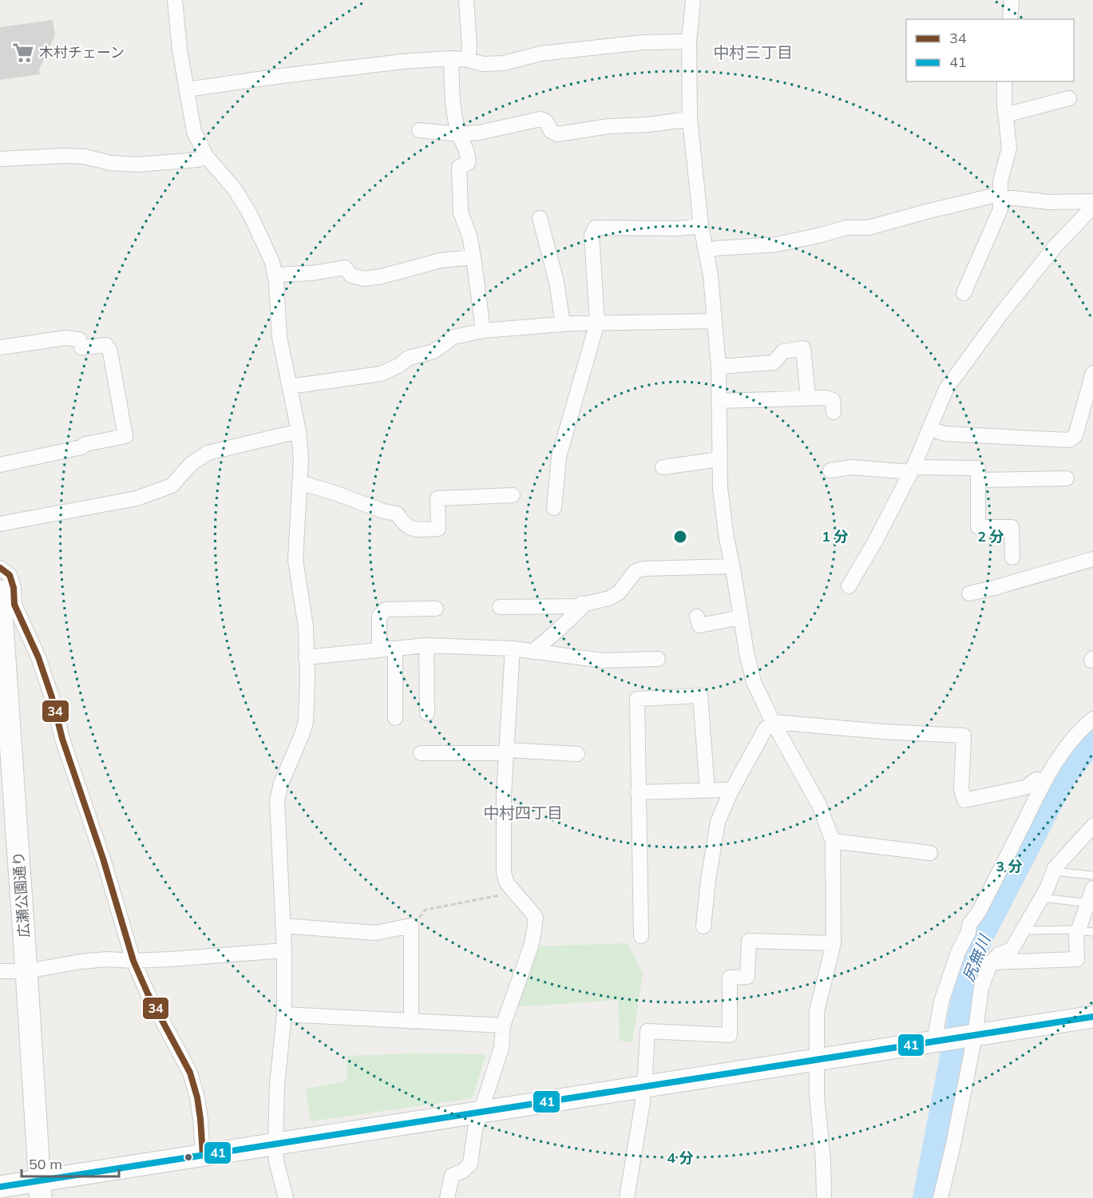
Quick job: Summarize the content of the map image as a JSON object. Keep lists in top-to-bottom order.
{
  "streets": {
    "street": ["広瀬公園通り"]
  },
  "districts": ["中村三丁目", "中村四丁目"],
  "water": ["尻無川"],
  "places": {
    "supermarket": ["木村チェーン"]
  },
  "lines": ["transit line 34", "transit line 41"],
  "legend": ["34", "41"],
  "scale_bar": "50 m",
  "rings": [
    "1 分",
    "2 分",
    "3 分",
    "4 分"
  ]
}
